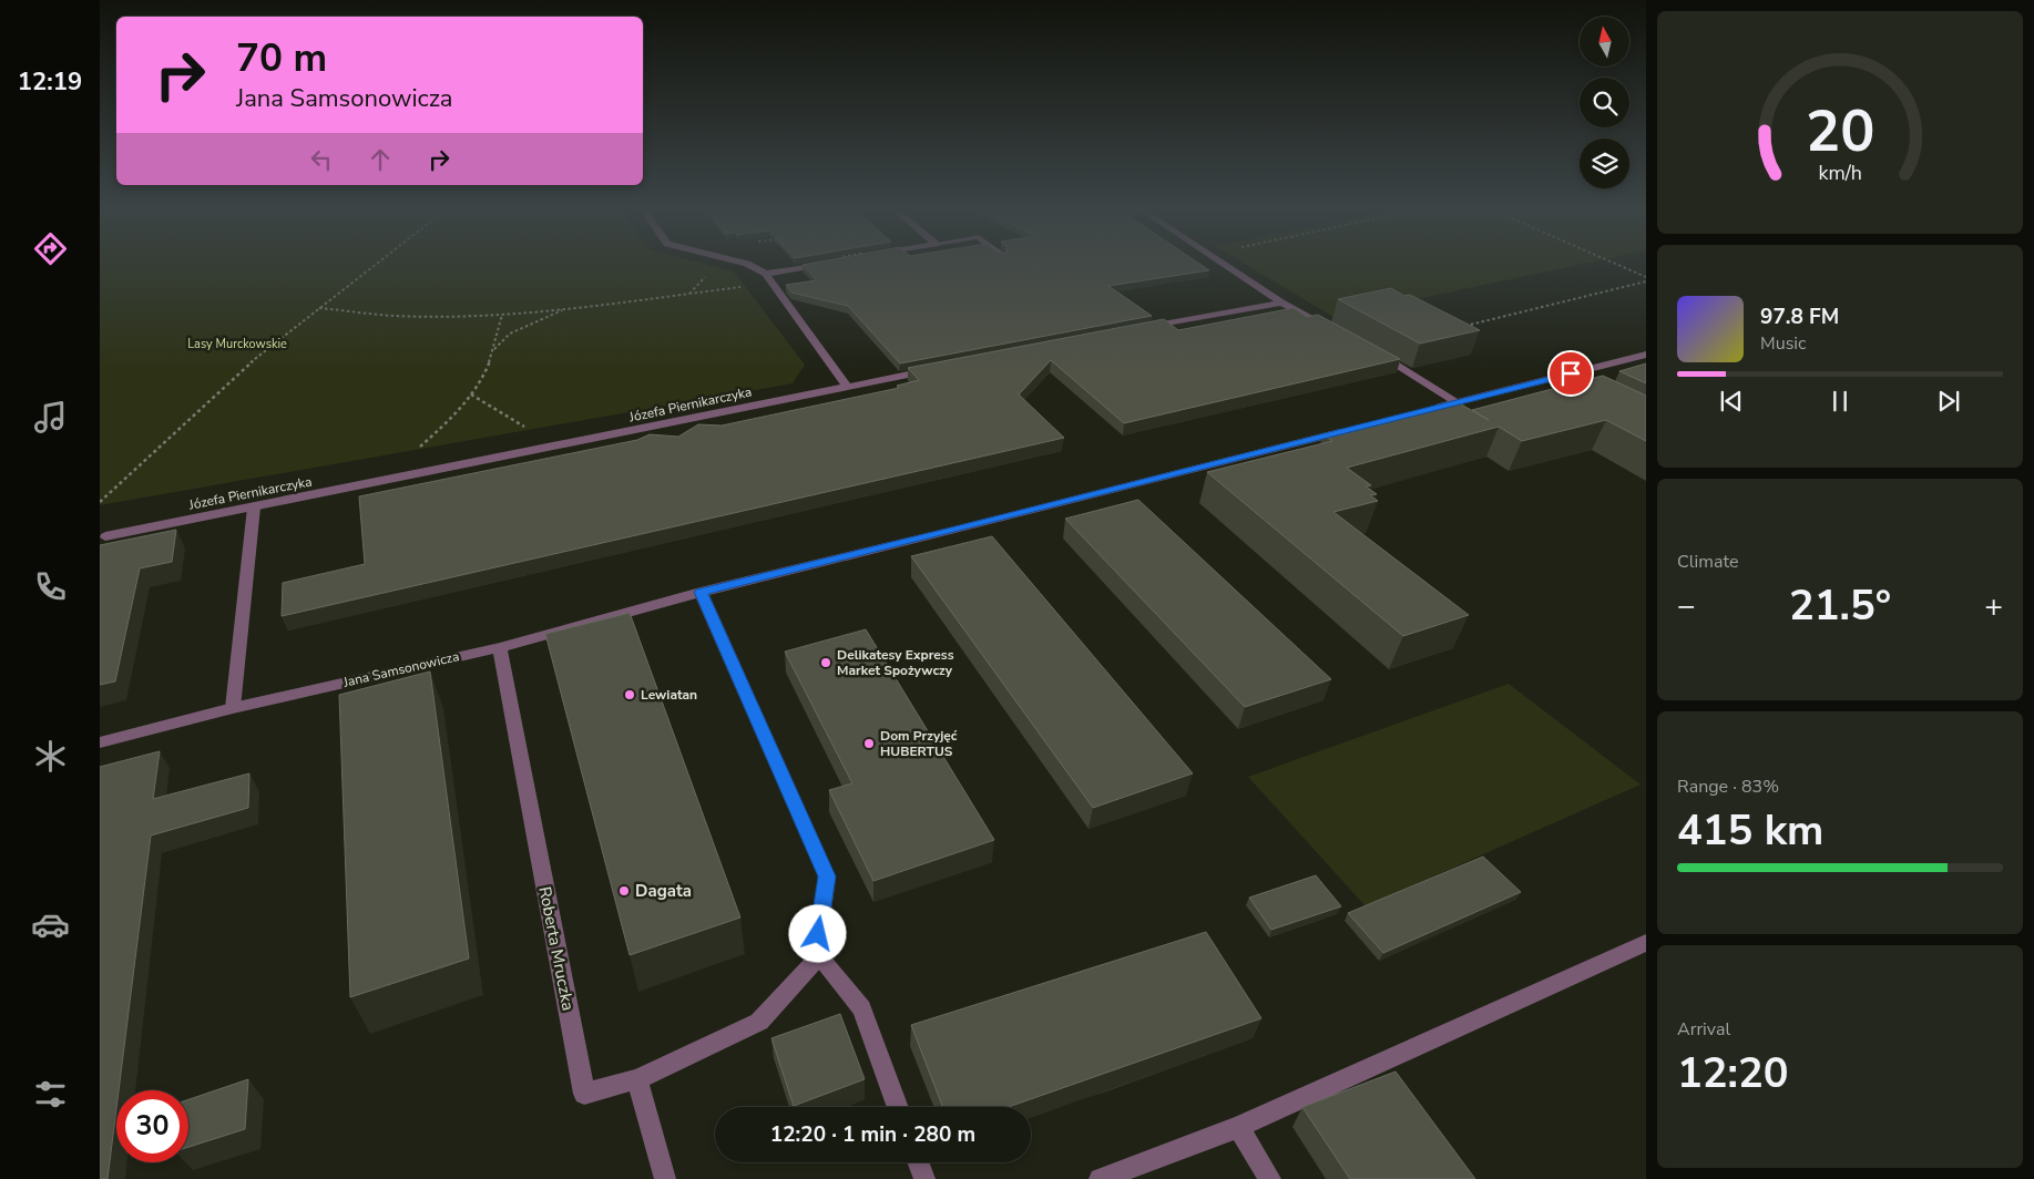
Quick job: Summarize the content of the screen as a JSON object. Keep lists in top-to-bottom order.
{
  "streets": {
    "street": ["Józefa Piernikarczyka", "Jana Samsonowicza", "Roberta Mruczka"]
  },
  "crossings": [
    ["Jana Samsonowicza", "Roberta Mruczka"]
  ],
  "parks": ["Lasy Murckowskie"],
  "places": [
    "Delikatesy Express Market Spożywczy",
    "Lewiatan",
    "Dom Przyjęć HUBERTUS",
    "Dagata"
  ],
  "north": "top",
  "page": {
    "tabs": "12:19",
    "turn": ["70 m", "Jana Samsonowicza"],
    "song": ["97.8 FM", "Music"],
    "tile": [
      "Climate",
      ["Range · 83%", "415 km"],
      ["Arrival", "12:20"]
    ],
    "heat": ["−", "21.5°", "+"],
    "limit": "30",
    "trip": "12:20 · 1 min · 280 m",
    "gauge": ["20", "km/h"]
  }
}
